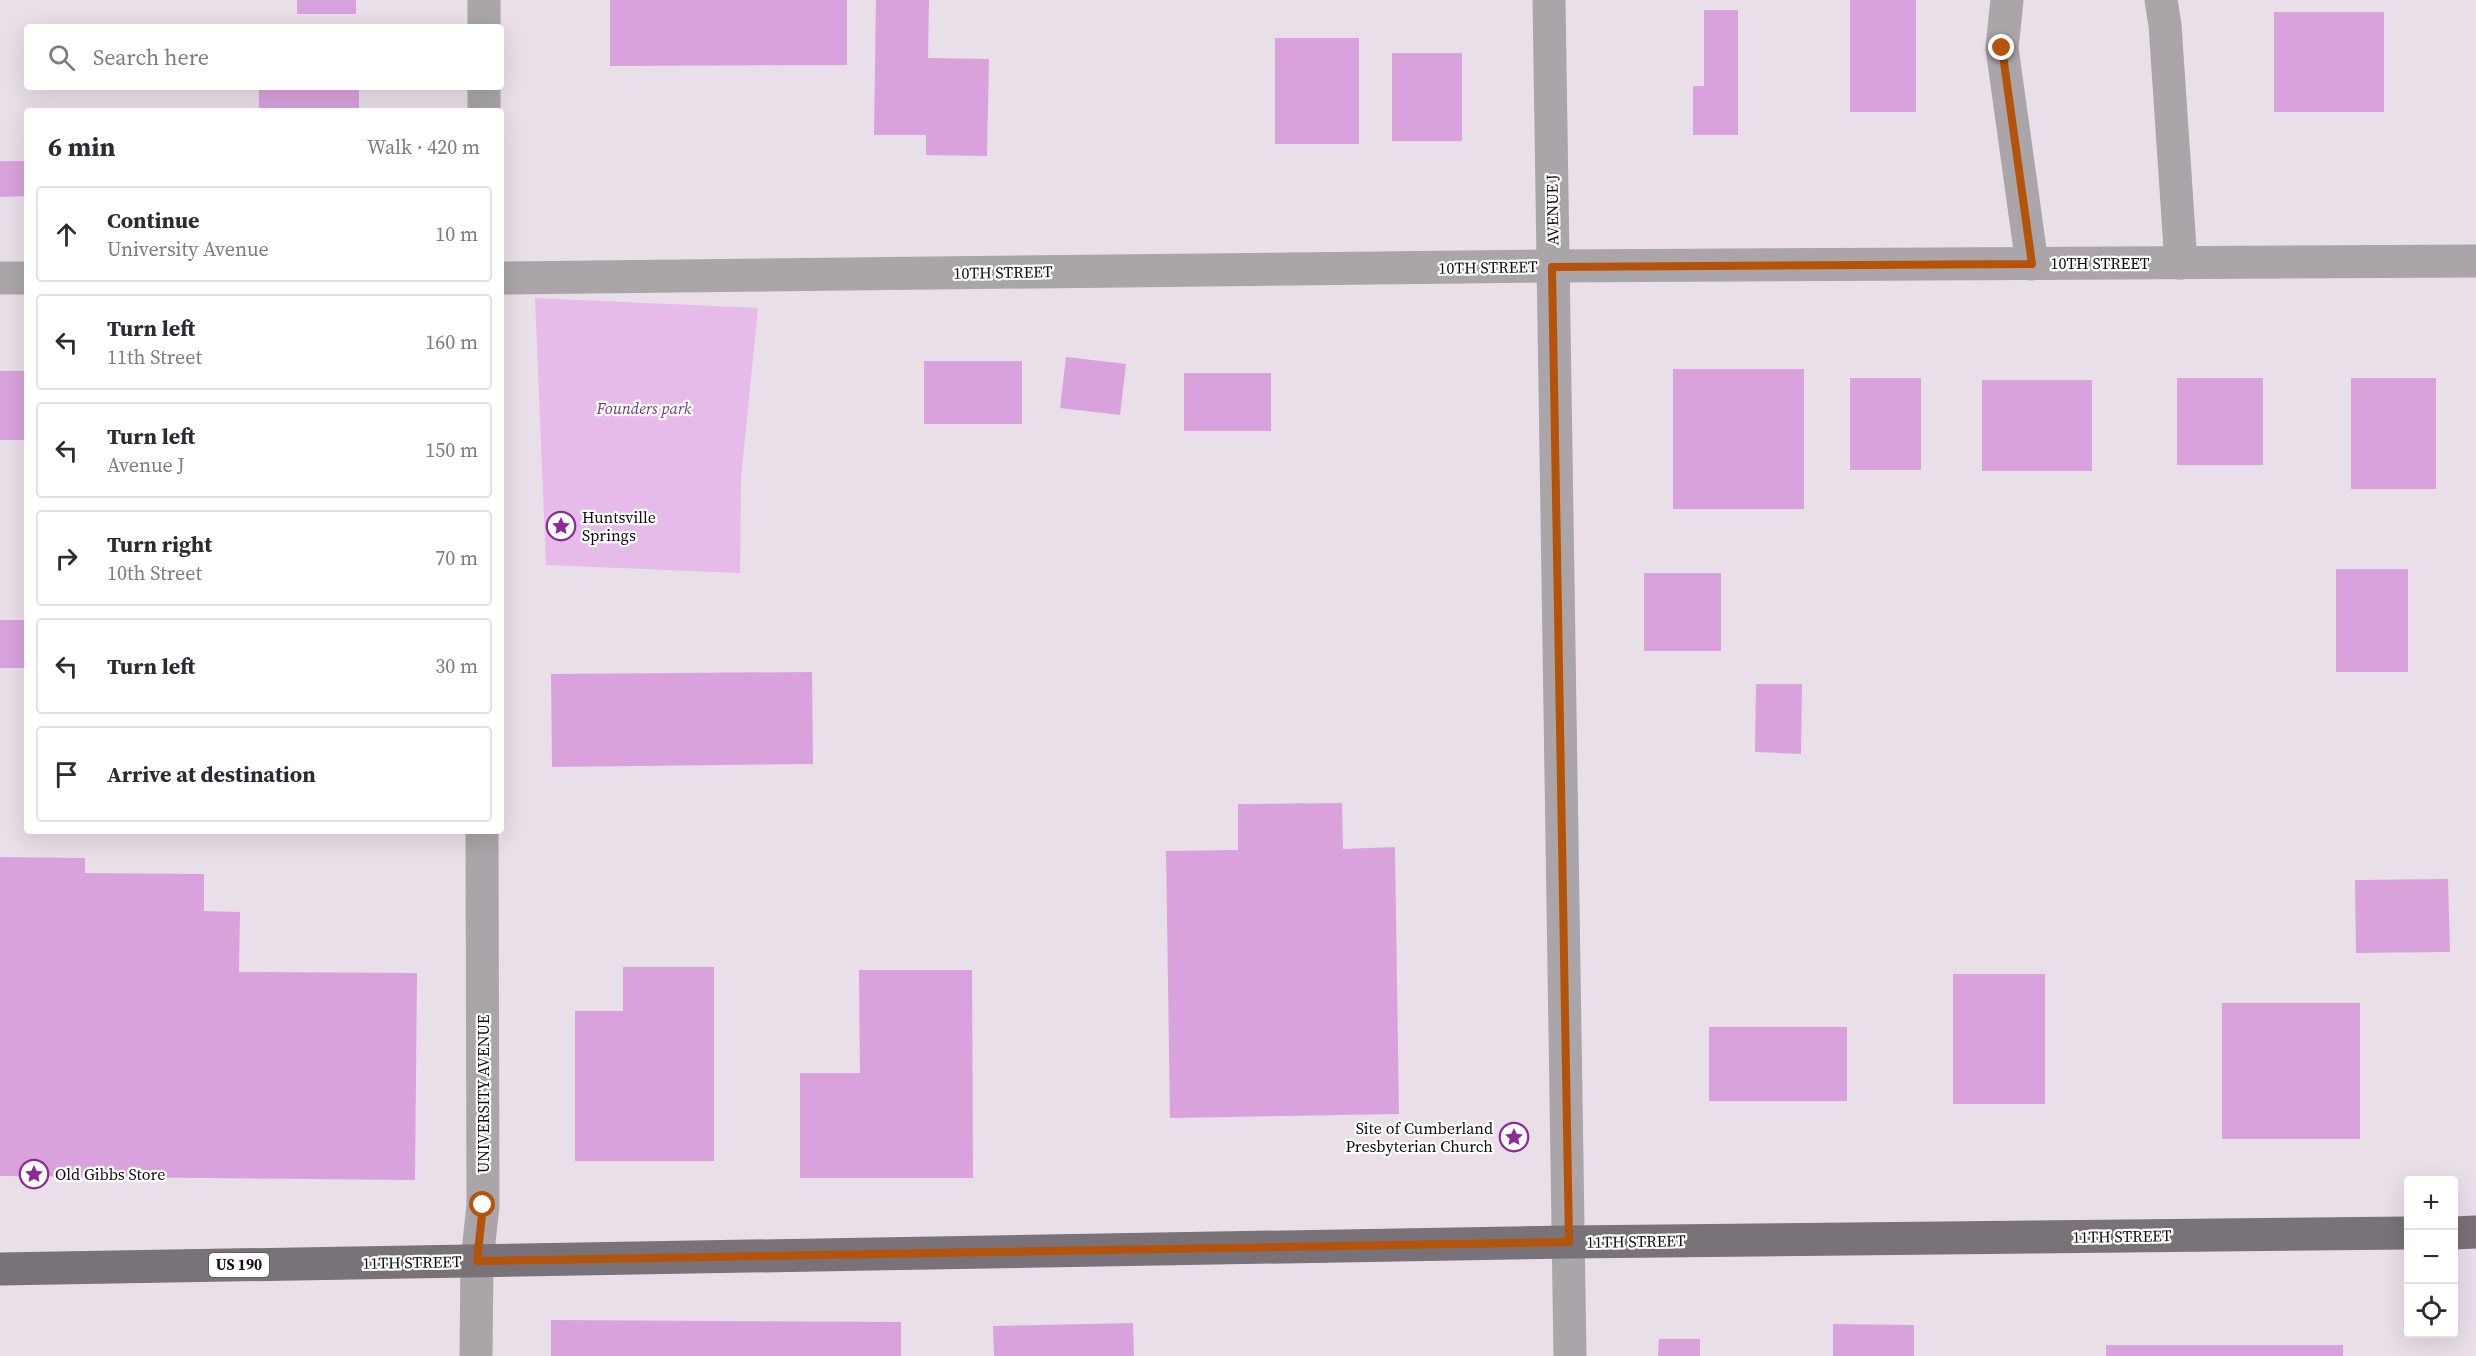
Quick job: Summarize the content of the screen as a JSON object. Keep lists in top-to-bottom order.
{
  "streets": {
    "main road": ["11TH STREET", "US 190"],
    "street": ["AVENUE J", "10TH STREET", "UNIVERSITY AVENUE"]
  },
  "crossings": [
    ["AVENUE J", "10TH STREET"],
    ["AVENUE J", "11TH STREET"],
    ["UNIVERSITY AVENUE", "11TH STREET"]
  ],
  "parks": ["Founders park"],
  "places": {
    "place": ["Huntsville Springs", "Site of Cumberland Presbyterian Church", "Old Gibbs Store"]
  },
  "page": {
    "search": "Search here",
    "heading": ["6 min", "Walk · 420 m"],
    "list": [
      ["Continue", "University Avenue", "10 m"],
      ["Turn left", "11th Street", "160 m"],
      ["Turn left", "Avenue J", "150 m"],
      ["Turn right", "10th Street", "70 m"],
      ["Turn left", "30 m"],
      "Arrive at destination"
    ],
    "map_buttons": ["+", "−"]
  }
}
